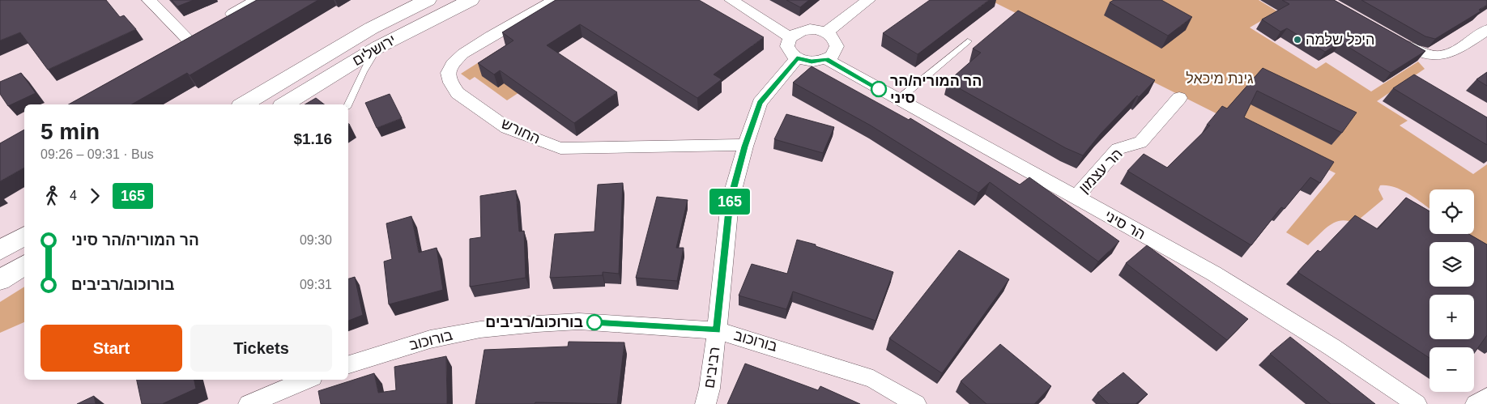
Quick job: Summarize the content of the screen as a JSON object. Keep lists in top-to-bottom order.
{
  "streets": {
    "main road": ["ירושלים"],
    "street": [
      "החורש",
      "הר עצמון",
      "הר סיני",
      "בורוכוב",
      "רביבים"
    ]
  },
  "crossings": [
    ["החורש", "רביבים"],
    ["הר עצמון", "הר סיני"],
    ["הר סיני", "רביבים"],
    ["בורוכוב", "רביבים"]
  ],
  "parks": ["גינת מיכאל"],
  "places": ["היכל שלמה", "הר המוריה/הר סיני", "בורוכוב/רביבים"],
  "lines": ["bus line 165"],
  "page": {
    "on_map": "165",
    "heading": ["5 min", "09:26 – 09:31 · Bus", "$1.16"],
    "legs": ["4", "165"],
    "map_buttons": ["+", "−"],
    "list": [
      {
        "name": "הר המוריה/הר סיני",
        "value": "09:30"
      },
      {
        "name": "בורוכוב/רביבים",
        "value": "09:31"
      }
    ],
    "buttons": ["Start", "Tickets"]
  }
}
